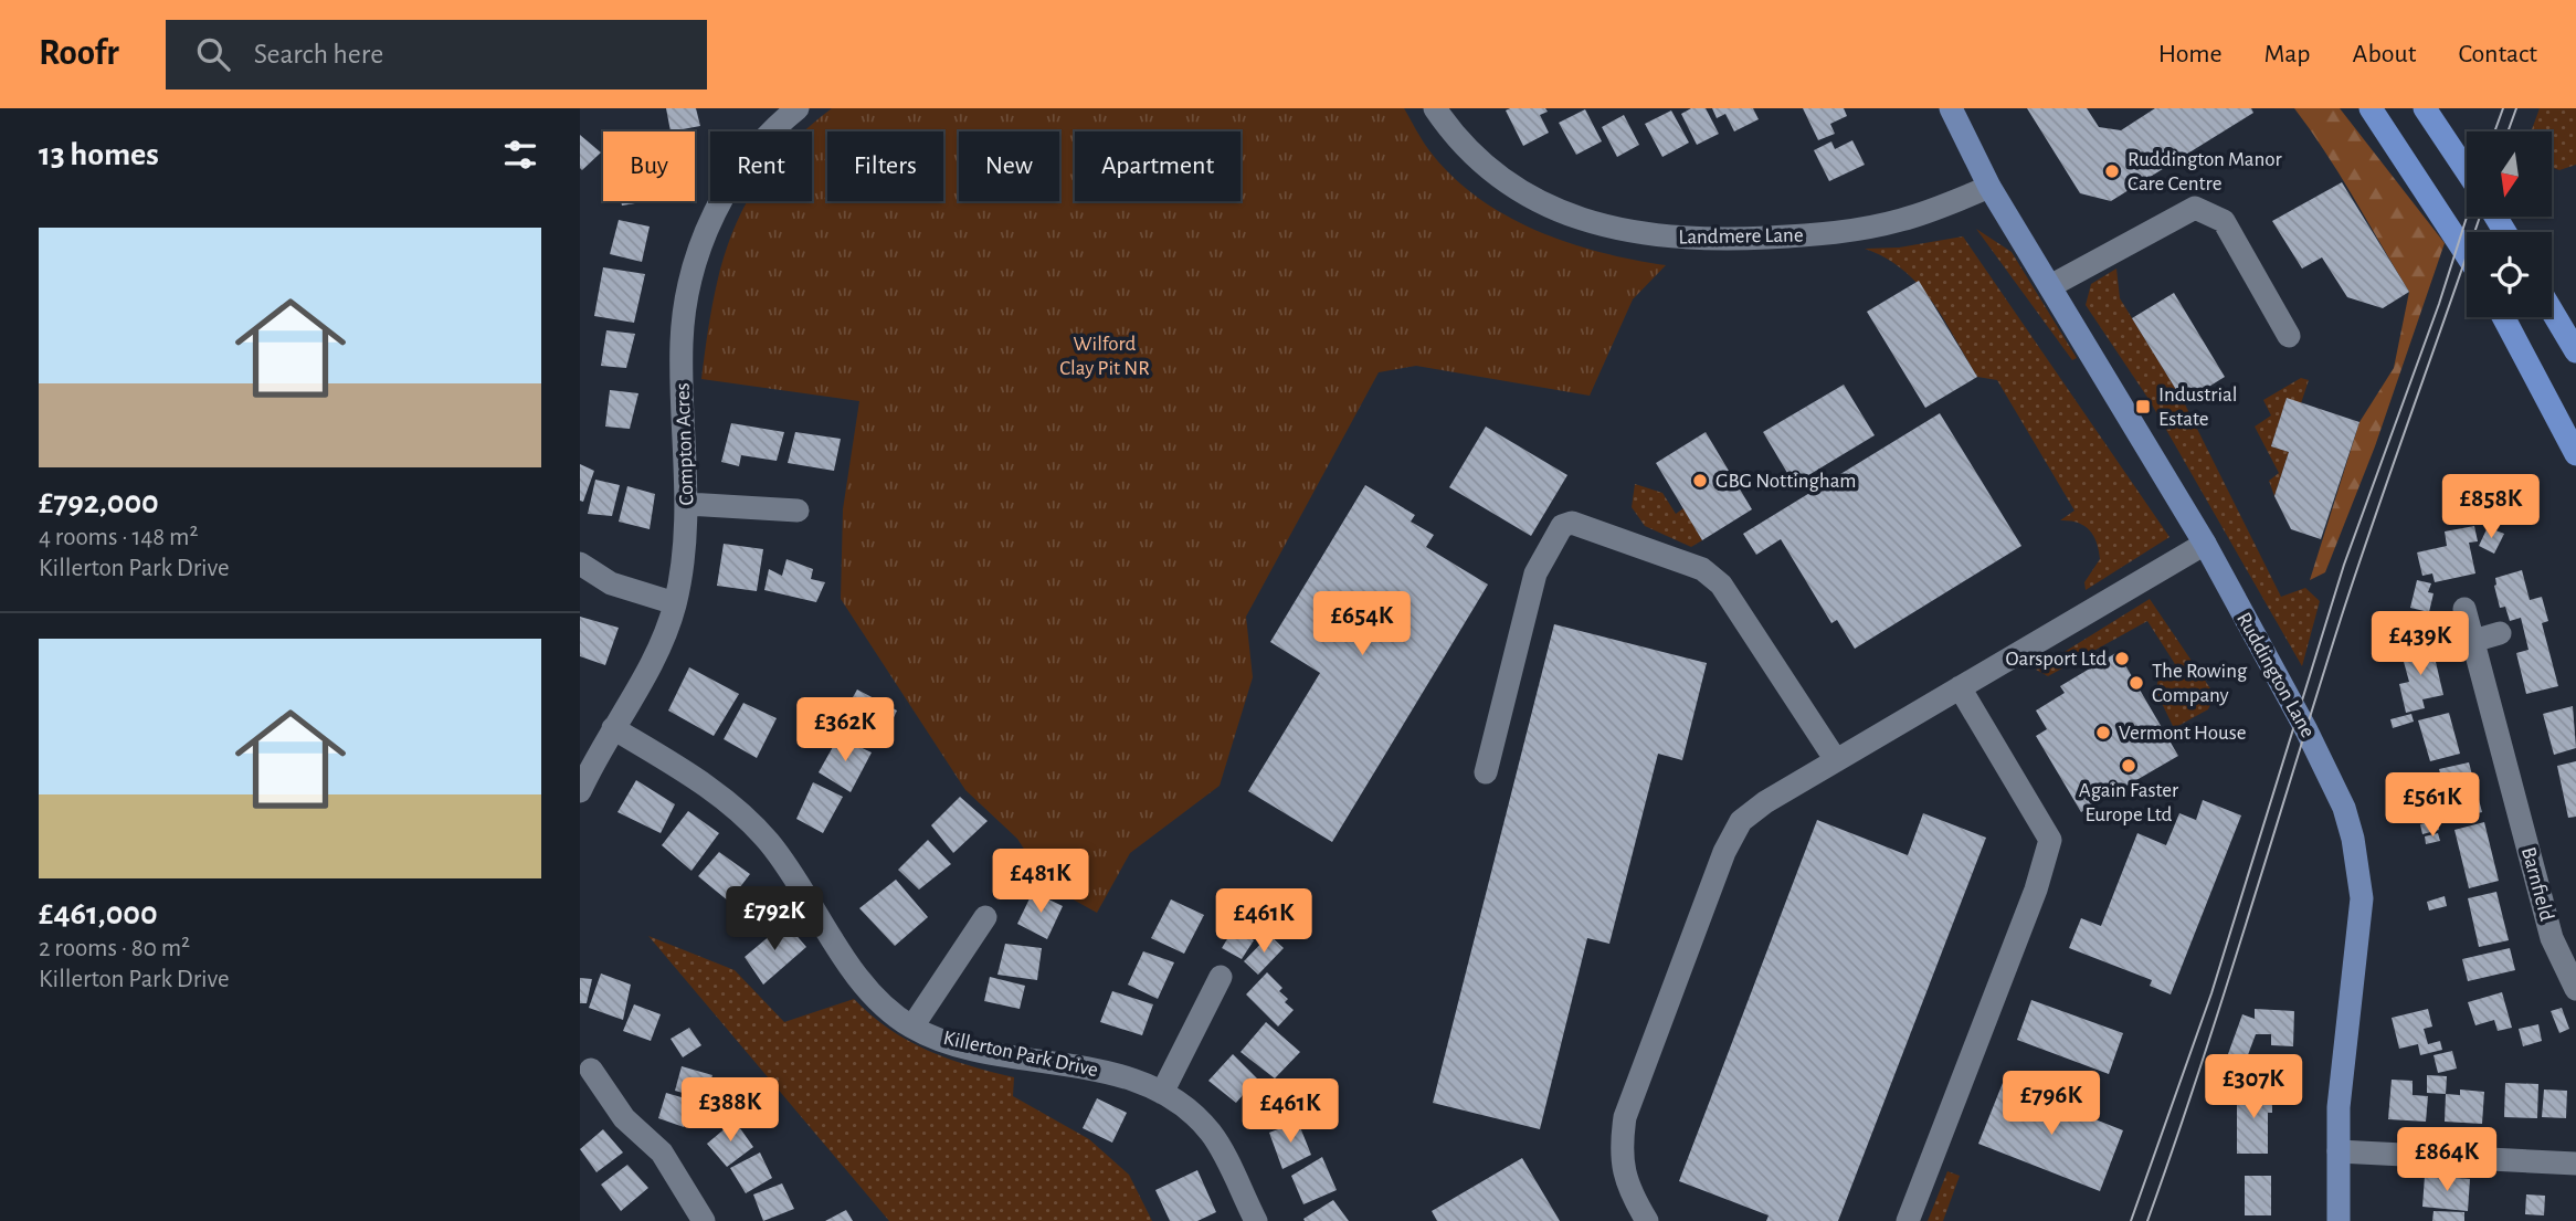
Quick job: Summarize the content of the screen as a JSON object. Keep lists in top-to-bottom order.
{
  "streets": {
    "main road": ["Ruddington Lane"],
    "street": [
      "Landmere Lane",
      "Compton Acres",
      "Barnfield",
      "Killerton Park Drive"
    ]
  },
  "crossings": [
    ["Landmere Lane", "Ruddington Lane"],
    ["Compton Acres", "Killerton Park Drive"]
  ],
  "parks": ["Wilford Clay Pit NR"],
  "places": {
    "other": [
      "Ruddington Manor Care Centre",
      "GBG Nottingham",
      "Oarsport Ltd",
      "The Rowing Company",
      "Vermont House",
      "Again Faster Europe Ltd"
    ],
    "transit": ["Industrial Estate"]
  },
  "north": "bottom",
  "page": {
    "header": "Roofr",
    "search": "Search here",
    "nav": [
      "Home",
      "Map",
      "About",
      "Contact"
    ],
    "heading": "13 homes",
    "chip": [
      "Buy",
      "Rent",
      "Filters",
      "New",
      "Apartment"
    ],
    "list": [
      {
        "name": "£792,000",
        "note": "4 rooms · 148 m² · Killerton Park Drive"
      },
      {
        "name": "£461,000",
        "note": "2 rooms · 80 m² · Killerton Park Drive"
      }
    ],
    "price": [
      "£858K",
      "£654K",
      "£439K",
      "£362K",
      "£561K",
      "£481K",
      "£792K",
      "£461K",
      "£307K",
      "£796K",
      "£388K",
      "£461K",
      "£864K"
    ]
  }
}
